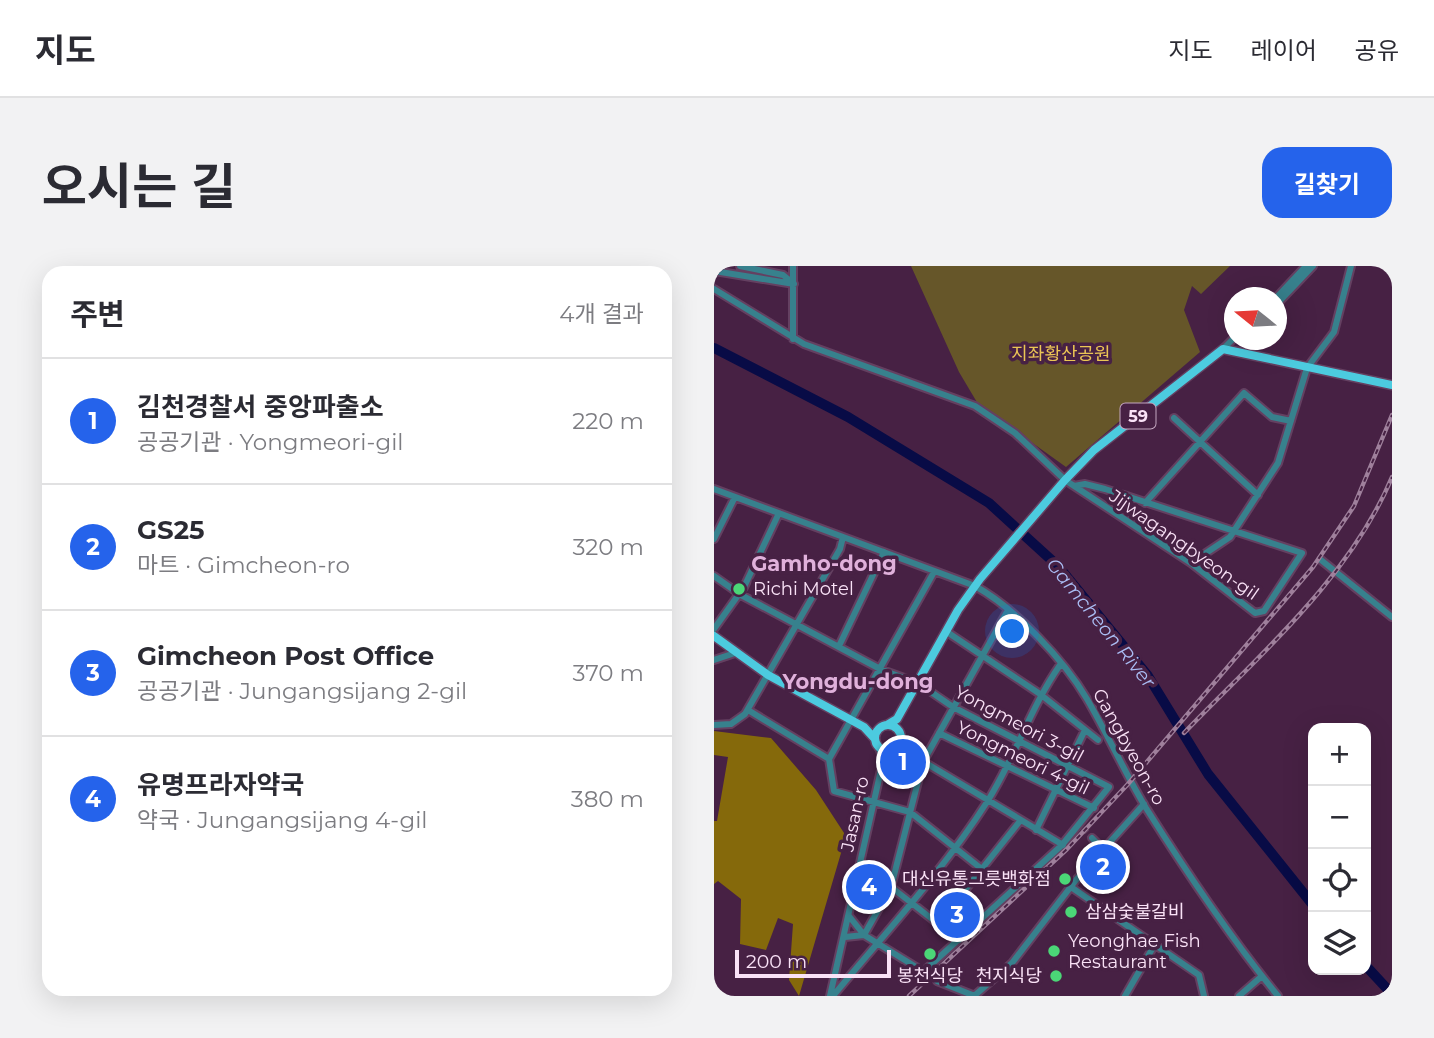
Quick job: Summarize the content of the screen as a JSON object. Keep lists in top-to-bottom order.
{
  "streets": {
    "main road": ["59"],
    "street": [
      "Jijwagangbyeon-gil",
      "Yongmeori 3-gil",
      "Gangbyeon-ro",
      "Yongmeori 4-gil",
      "Jasan-ro"
    ]
  },
  "crossings": [
    ["59", "Jijwagangbyeon-gil"],
    ["59", "Yongmeori 3-gil"],
    ["59", "Gangbyeon-ro"],
    ["Yongmeori 3-gil", "Yongmeori 4-gil"]
  ],
  "districts": ["Gamho-dong", "Yongdu-dong"],
  "water": ["Gamcheon River"],
  "parks": ["지좌황산공원"],
  "places": [
    "Richi Motel",
    "대신유통그릇백화점",
    "삼삼숯불갈비",
    "Yeonghae Fish Restaurant",
    "봉천식당",
    "천지식당"
  ],
  "scale_bar": "200 m",
  "north": "left",
  "page": {
    "header": "지도",
    "nav": ["지도", "레이어", "공유"],
    "title": "오시는 길",
    "buttons": "길찾기",
    "heading": ["주변", "4개 결과"],
    "list": [
      {
        "mark": "1",
        "name": "김천경찰서 중앙파출소",
        "note": "공공기관 · Yongmeori-gil",
        "value": "220 m"
      },
      {
        "mark": "2",
        "name": "GS25",
        "note": "마트 · Gimcheon-ro",
        "value": "320 m"
      },
      {
        "mark": "3",
        "name": "Gimcheon Post Office",
        "note": "공공기관 · Jungangsijang 2-gil",
        "value": "370 m"
      },
      {
        "mark": "4",
        "name": "유명프라자약국",
        "note": "약국 · Jungangsijang 4-gil",
        "value": "380 m"
      }
    ],
    "map_buttons": ["+", "−"],
    "pins": [
      "1",
      "2",
      "4",
      "3"
    ],
    "scale": "200 m"
  }
}
